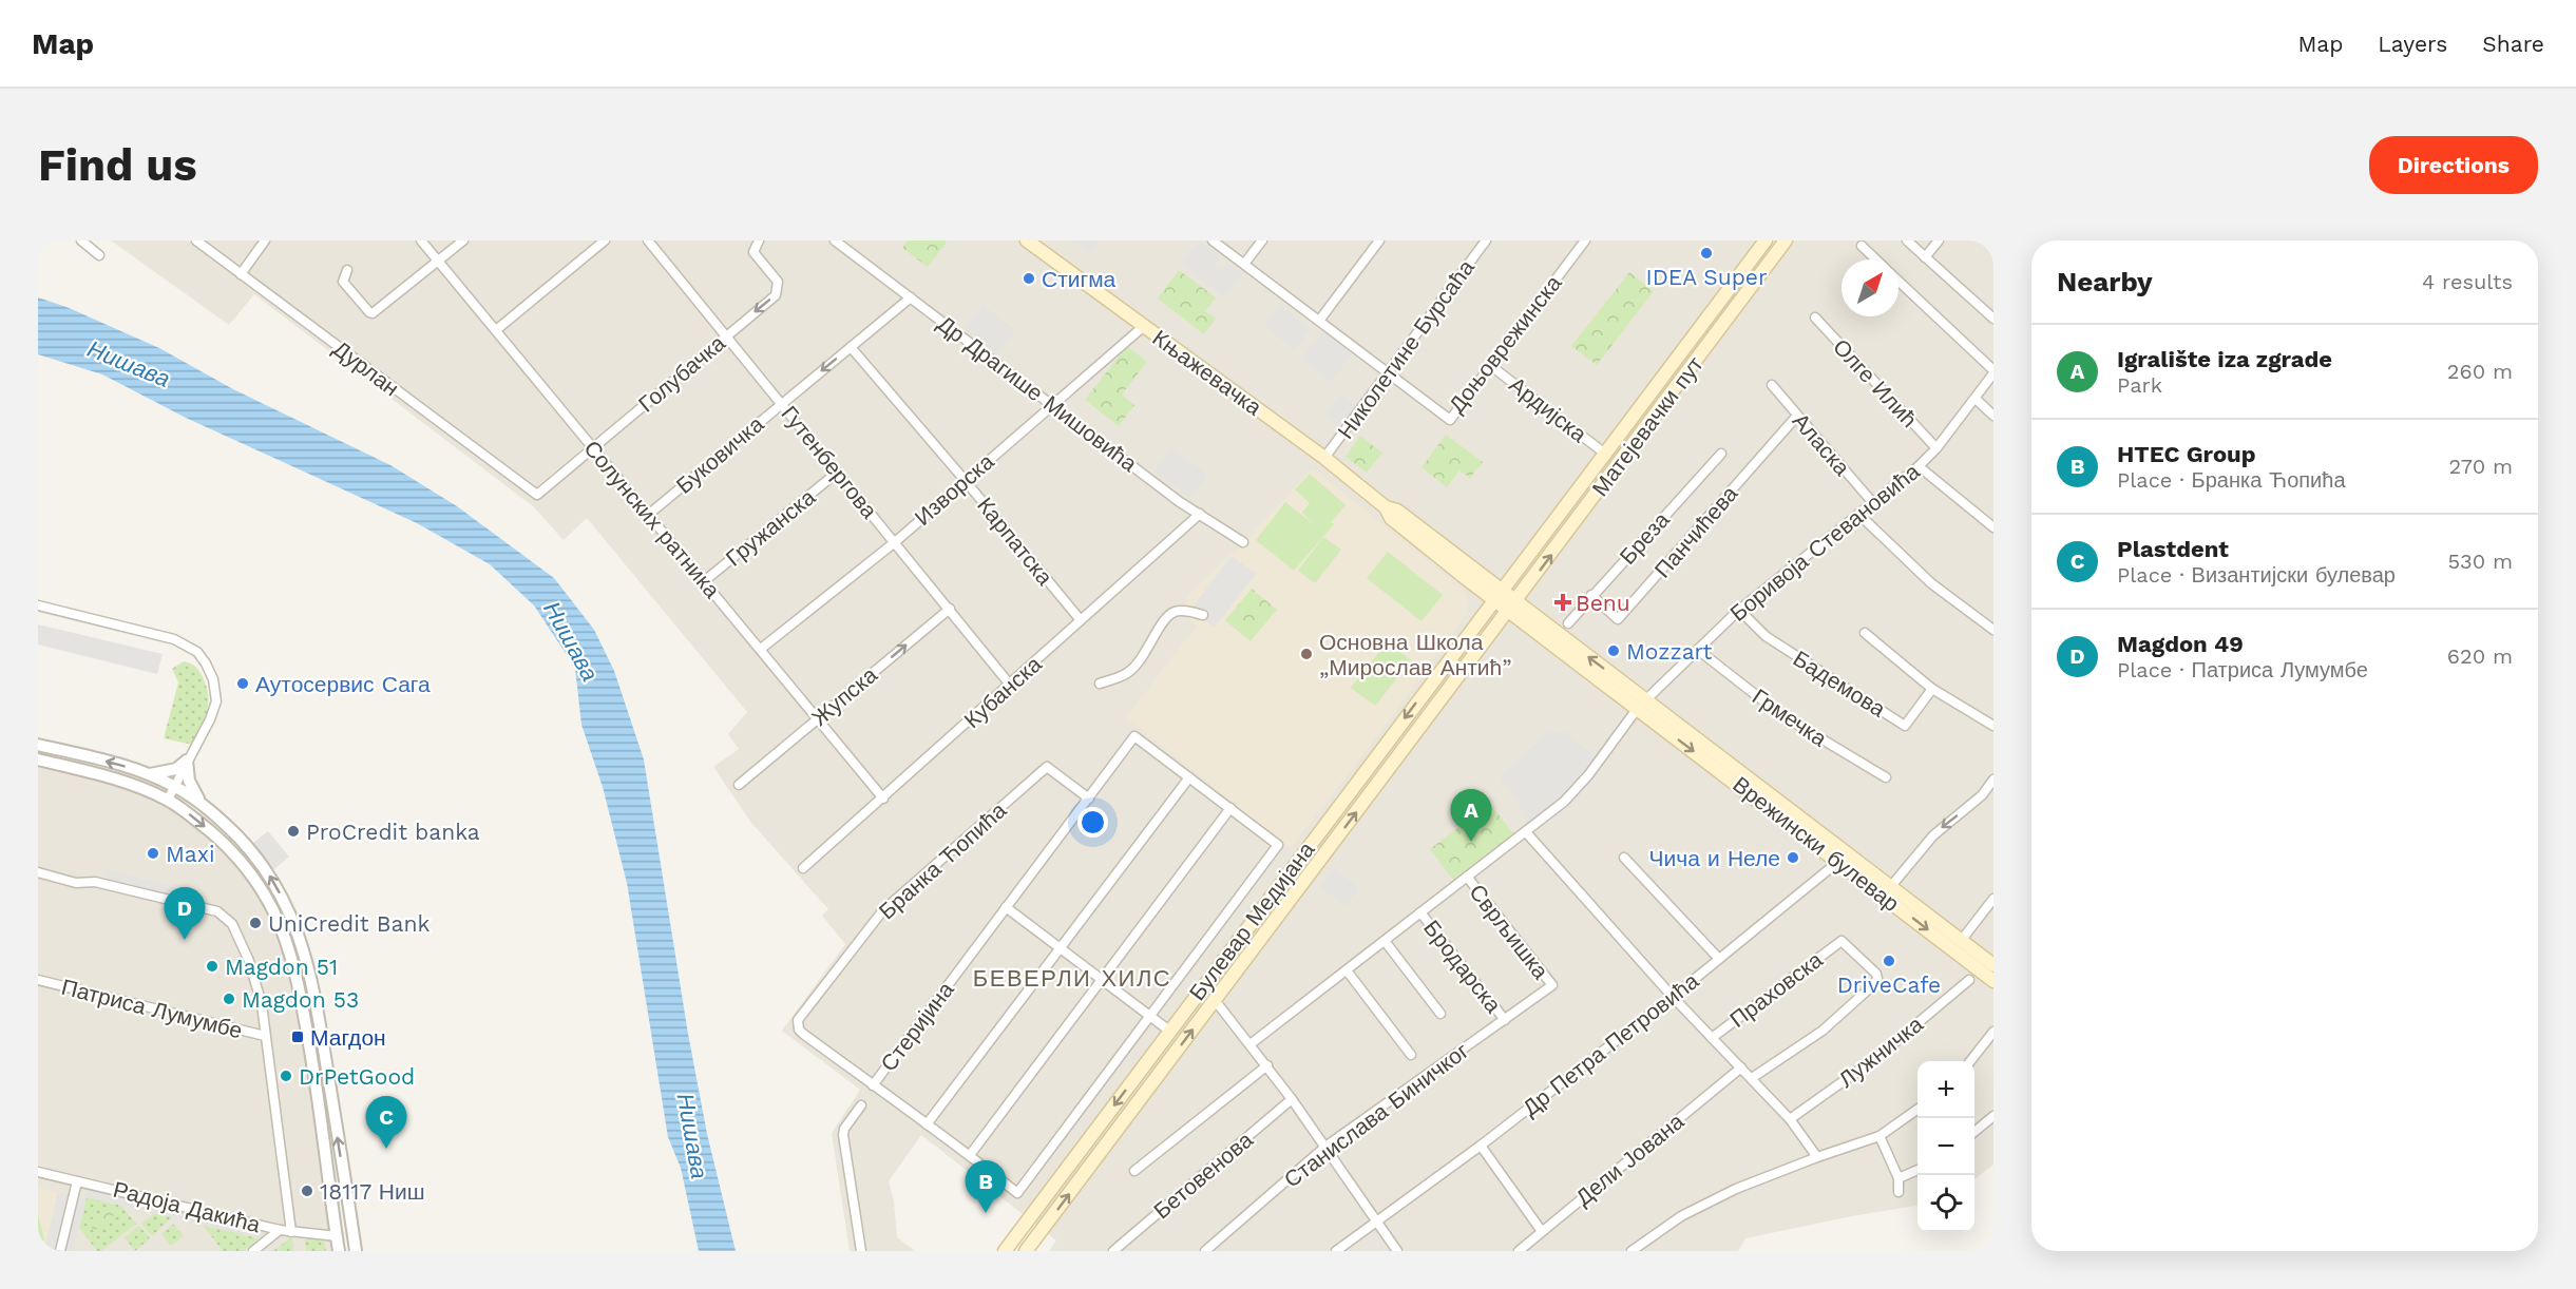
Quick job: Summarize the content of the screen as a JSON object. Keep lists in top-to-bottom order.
{
  "streets": {
    "main road": [
      "Књажевачка",
      "Матејевачки пут",
      "Врежински булевар",
      "Булевар Медијана"
    ],
    "street": [
      "Доњоврежинска",
      "Николетине Бурсаћа",
      "Дурлан",
      "Голубачка",
      "Олге Илић",
      "Др Драгише Мишовића",
      "Ардијска",
      "Аласка",
      "Буковичка",
      "Гутенбергова",
      "Изворска",
      "Солунских ратника",
      "Гружанска",
      "Панчићева",
      "Бреза",
      "Карпатска",
      "Боривоја Стевановића",
      "Бадемова",
      "Кубанска",
      "Жупска",
      "Грмечка",
      "Бранка Ћопића",
      "Сврљишка",
      "Бродарска",
      "Праховска",
      "Патриса Лумумбе",
      "Стеријина",
      "Др Петра Петровића",
      "Лужничка",
      "Станислава Биничког",
      "Дели Јована",
      "Бетовенова",
      "Радоја Дакића"
    ]
  },
  "crossings": [
    ["Доњоврежинска", "Николетине Бурсаћа"],
    ["Доњоврежинска", "Ардијска"],
    ["Николетине Бурсаћа", "Књажевачка"],
    ["Дурлан", "Голубачка"],
    ["Књажевачка", "Матејевачки пут"],
    ["Књажевачка", "Изворска"],
    ["Књажевачка", "Боривоја Стевановића"],
    ["Књажевачка", "Врежински булевар"],
    ["Књажевачка", "Булевар Медијана"],
    ["Голубачка", "Гутенбергова"],
    ["Голубачка", "Солунских ратника"],
    ["Олге Илић", "Боривоја Стевановића"],
    ["Др Драгише Мишовића", "Буковичка"],
    ["Др Драгише Мишовића", "Изворска"],
    ["Др Драгише Мишовића", "Кубанска"],
    ["Ардијска", "Матејевачки пут"],
    ["Матејевачки пут", "Булевар Медијана"],
    ["Аласка", "Панчићева"],
    ["Аласка", "Боривоја Стевановића"],
    ["Буковичка", "Гутенбергова"],
    ["Буковичка", "Солунских ратника"],
    ["Буковичка", "Карпатска"],
    ["Гутенбергова", "Изворска"],
    ["Гутенбергова", "Гружанска"],
    ["Гутенбергова", "Кубанска"],
    ["Гутенбергова", "Жупска"],
    ["Изворска", "Солунских ратника"],
    ["Изворска", "Карпатска"],
    ["Солунских ратника", "Гружанска"],
    ["Солунских ратника", "Кубанска"],
    ["Солунских ратника", "Жупска"],
    ["Панчићева", "Бреза"],
    ["Карпатска", "Кубанска"],
    ["Боривоја Стевановића", "Бадемова"],
    ["Боривоја Стевановића", "Грмечка"],
    ["Боривоја Стевановића", "Врежински булевар"],
    ["Боривоја Стевановића", "Сврљишка"],
    ["Боривоја Стевановића", "Бродарска"],
    ["Врежински булевар", "Др Петра Петровића"],
    ["Бранка Ћопића", "Булевар Медијана"],
    ["Бранка Ћопића", "Стеријина"],
    ["Булевар Медијана", "Стеријина"],
    ["Сврљишка", "Станислава Биничког"],
    ["Бродарска", "Станислава Биничког"]
  ],
  "one_way": ["Жупска"],
  "districts": ["БЕВЕРЛИ ХИЛС"],
  "water": ["Нишава"],
  "places": {
    "other": [
      "IDEA Super",
      "Стигма",
      "Mozzart",
      "Основна Школа „Мирослав Антић”",
      "Аутосервис Сага",
      "ProCredit banka",
      "Maxi",
      "Чича и Неле",
      "UniCredit Bank",
      "DriveCafe",
      "Magdon 51",
      "Magdon 53",
      "DrPetGood",
      "18117 Ниш"
    ],
    "health": ["Benu"],
    "transit": ["Магдон"]
  },
  "north": "top right",
  "page": {
    "header": "Map",
    "nav": ["Map", "Layers", "Share"],
    "buttons": "Directions",
    "title": "Find us",
    "heading": ["Nearby", "4 results"],
    "list": [
      {
        "mark": "A",
        "name": "Igralište iza zgrade",
        "note": "Park",
        "value": "260 m"
      },
      {
        "mark": "B",
        "name": "HTEC Group",
        "note": "Place · Бранка Ћопића",
        "value": "270 m"
      },
      {
        "mark": "C",
        "name": "Plastdent",
        "note": "Place · Византијски булевар",
        "value": "530 m"
      },
      {
        "mark": "D",
        "name": "Magdon 49",
        "note": "Place · Патриса Лумумбе",
        "value": "620 m"
      }
    ],
    "pins": [
      "A",
      "D",
      "C",
      "B"
    ],
    "map_buttons": ["+", "−"]
  }
}
